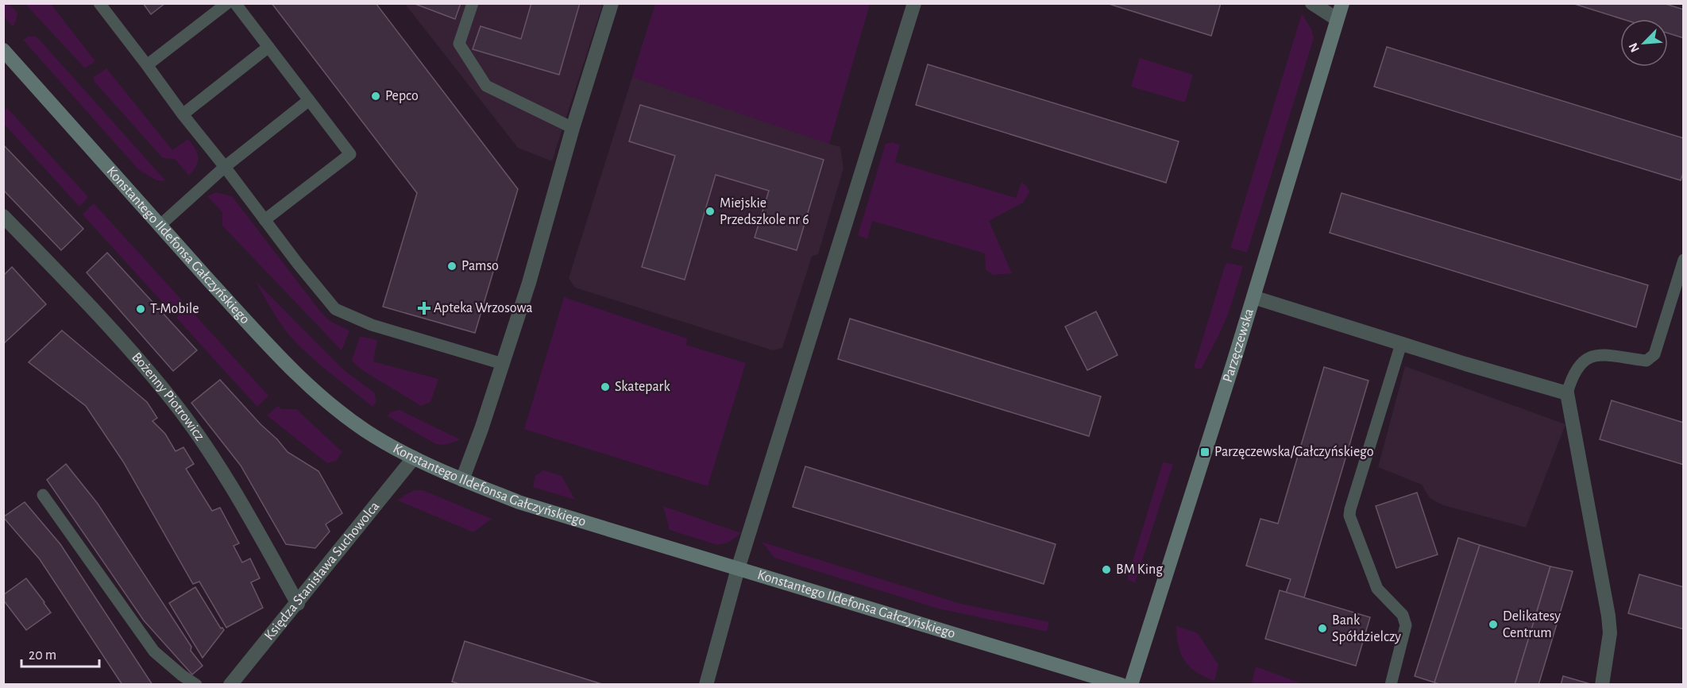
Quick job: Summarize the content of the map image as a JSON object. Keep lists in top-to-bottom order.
{
  "streets": {
    "street": [
      "Konstantego Ildefonsa Gałczyńskiego",
      "Parzęczewska",
      "Bożenny Piotrowicz",
      "Księdza Stanisława Suchowolca"
    ]
  },
  "crossings": [
    ["Konstantego Ildefonsa Gałczyńskiego", "Księdza Stanisława Suchowolca"],
    ["Bożenny Piotrowicz", "Księdza Stanisława Suchowolca"]
  ],
  "places": {
    "other": [
      "Pepco",
      "Miejskie Przedszkole nr 6",
      "Pamso",
      "T-Mobile",
      "Skatepark",
      "BM King",
      "Delikatesy Centrum",
      "Bank Spółdzielczy"
    ],
    "health": ["Apteka Wrzosowa"],
    "transit": ["Parzęczewska/Gałczyńskiego"]
  },
  "scale_bar": "20 m",
  "north": "bottom left"
}
